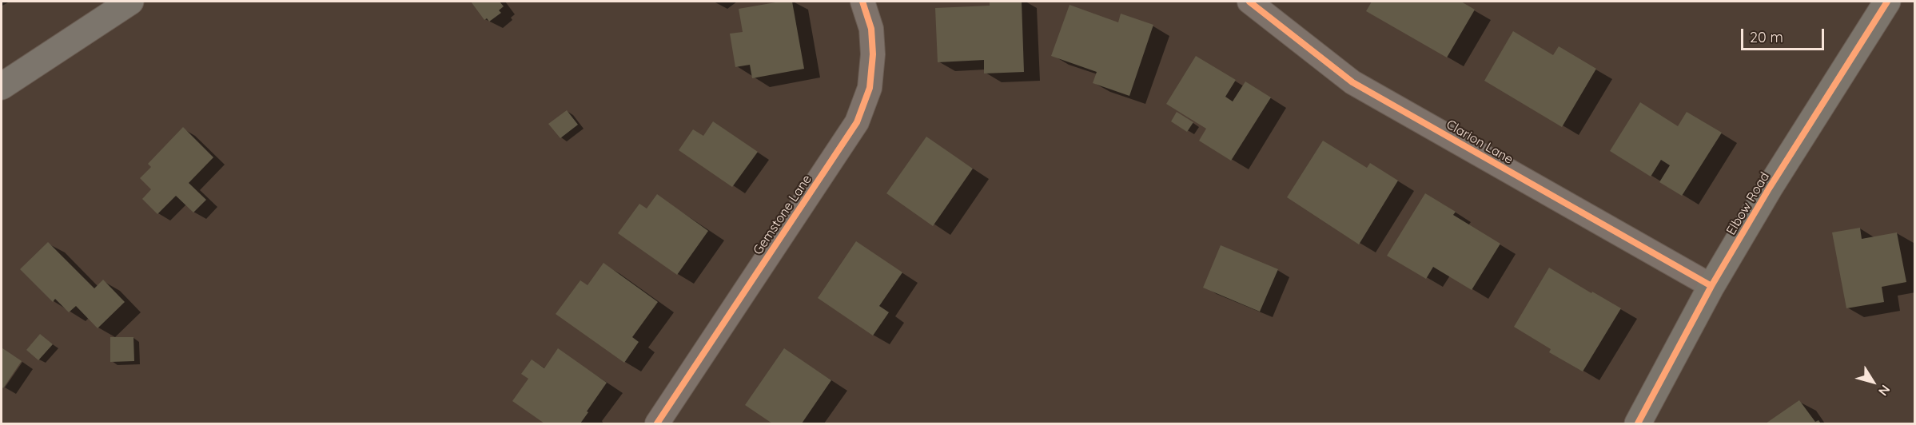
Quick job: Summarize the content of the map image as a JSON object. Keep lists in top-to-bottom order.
{
  "streets": {
    "street": ["Clarion Lane", "Elbow Road", "Gemstone Lane"]
  },
  "crossings": [
    ["Clarion Lane", "Elbow Road"]
  ],
  "scale_bar": "20 m",
  "north": "bottom right"
}
